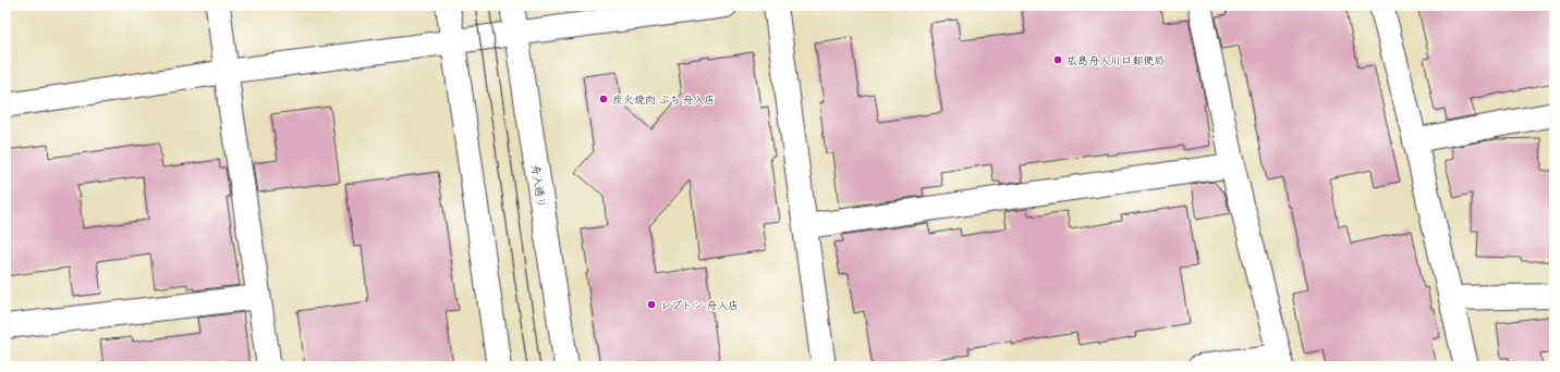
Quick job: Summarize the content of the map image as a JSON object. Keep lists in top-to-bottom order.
{
  "streets": {
    "street": ["舟入通り"]
  },
  "places": ["広島舟入川口郵便局", "炭火焼肉 ぶち 舟入店", "レプトン 舟入店"]
}
